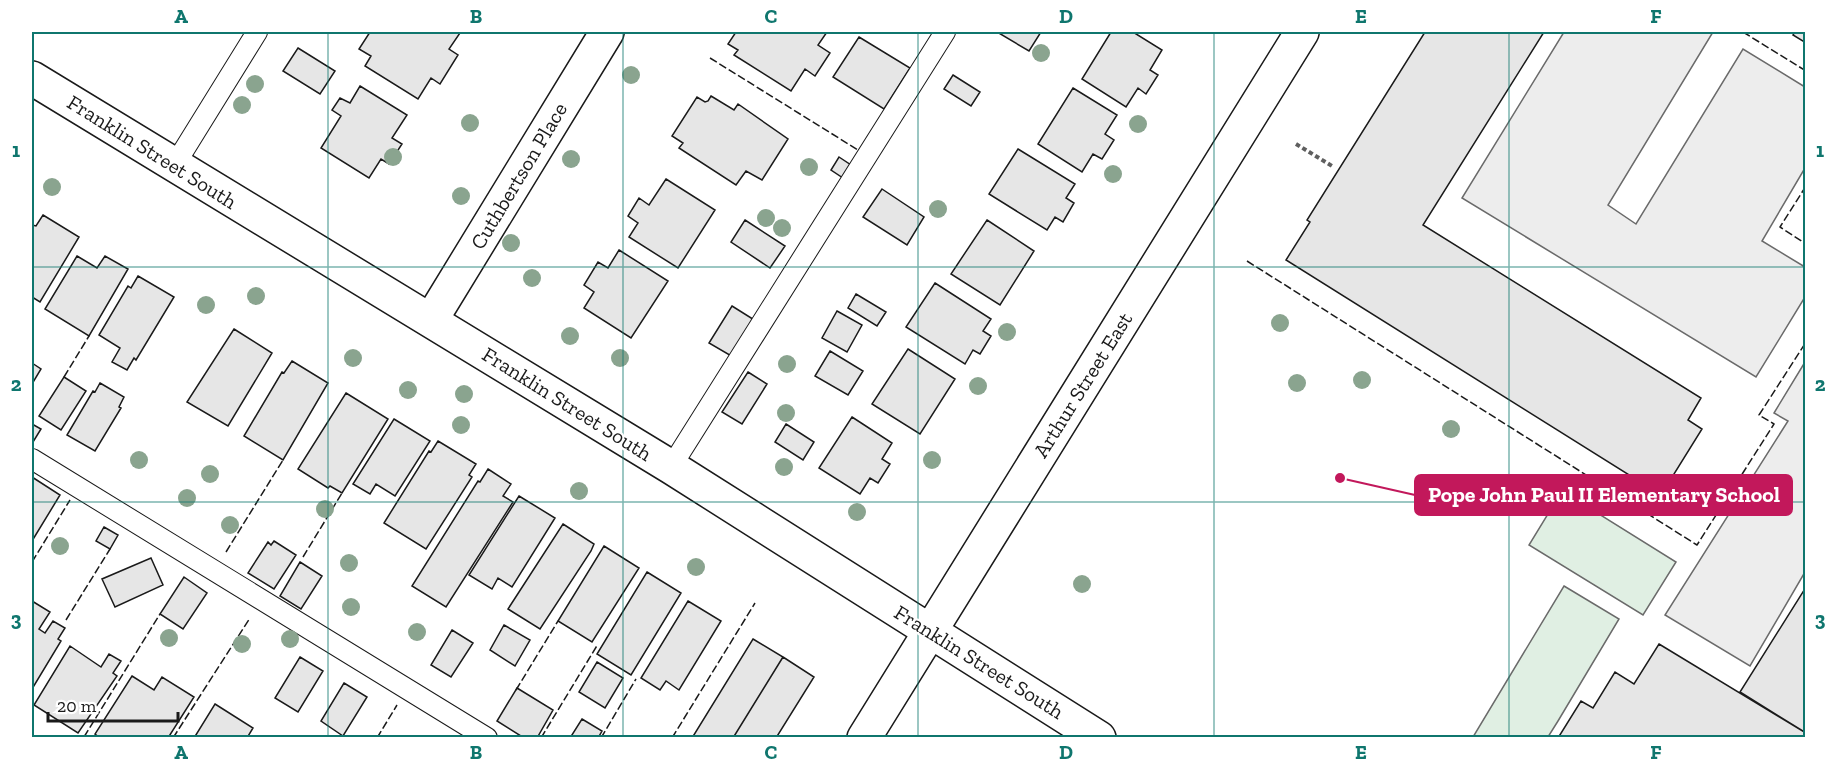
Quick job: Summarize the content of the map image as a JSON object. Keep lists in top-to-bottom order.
{
  "streets": {
    "street": ["Franklin Street South", "Cuthbertson Place", "Arthur Street East"]
  },
  "crossings": [
    ["Franklin Street South", "Cuthbertson Place"],
    ["Franklin Street South", "Arthur Street East"]
  ],
  "places": ["Pope John Paul II Elementary School"],
  "scale_bar": "20 m",
  "grid": {
    "columns": [
      "A",
      "B",
      "C",
      "D",
      "E",
      "F"
    ],
    "rows": ["1", "2", "3"]
  }
}
